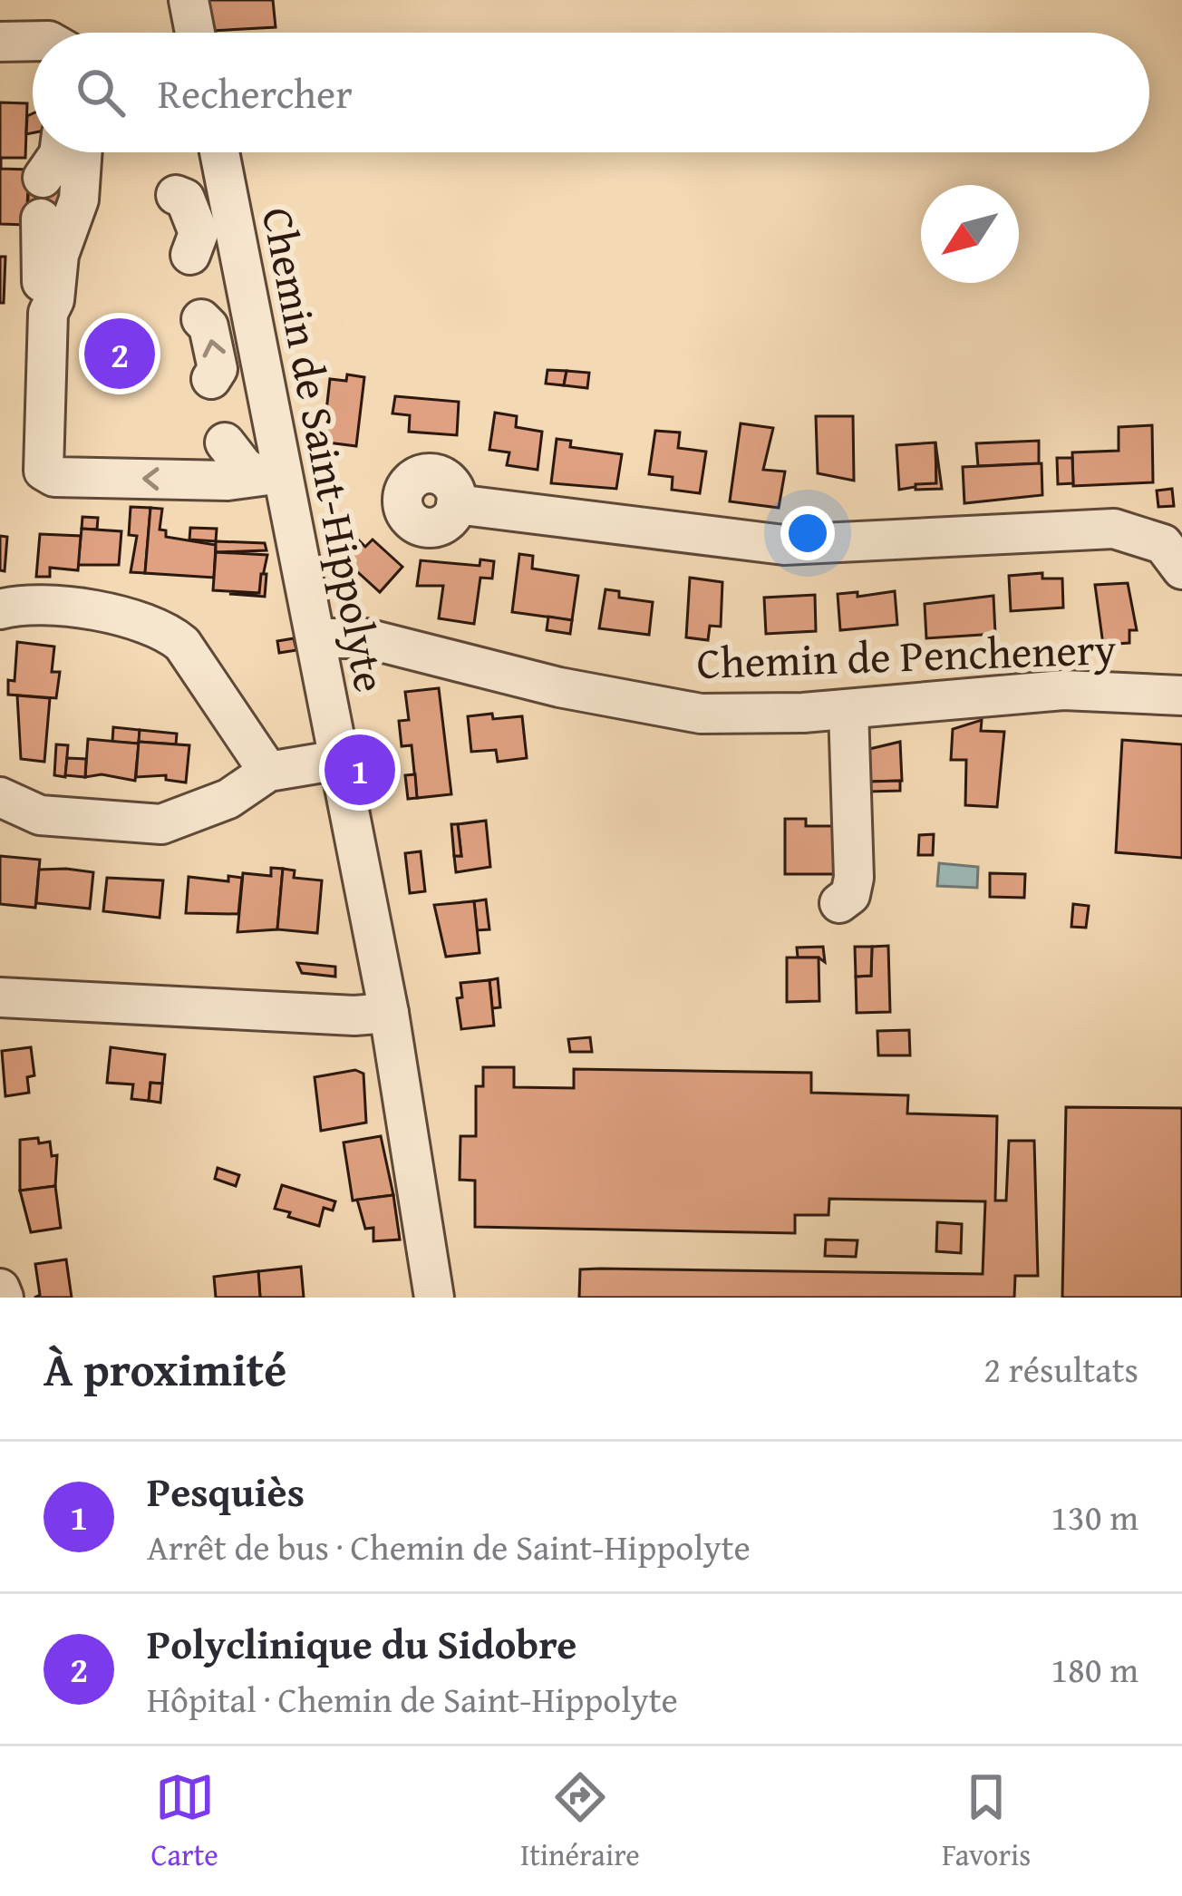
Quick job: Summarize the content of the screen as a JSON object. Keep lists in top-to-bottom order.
{
  "streets": {
    "street": ["Chemin de Saint-Hippolyte", "Chemin de Penchenery"]
  },
  "crossings": [
    ["Chemin de Saint-Hippolyte", "Chemin de Penchenery"]
  ],
  "north": "bottom left",
  "page": {
    "search": "Rechercher",
    "pins": ["2", "1"],
    "heading": ["À proximité", "2 résultats"],
    "list": [
      {
        "mark": "1",
        "name": "Pesquiès",
        "note": "Arrêt de bus · Chemin de Saint-Hippolyte",
        "value": "130 m"
      },
      {
        "mark": "2",
        "name": "Polyclinique du Sidobre",
        "note": "Hôpital · Chemin de Saint-Hippolyte",
        "value": "180 m"
      }
    ],
    "nav": ["Carte", "Itinéraire", "Favoris"]
  }
}
